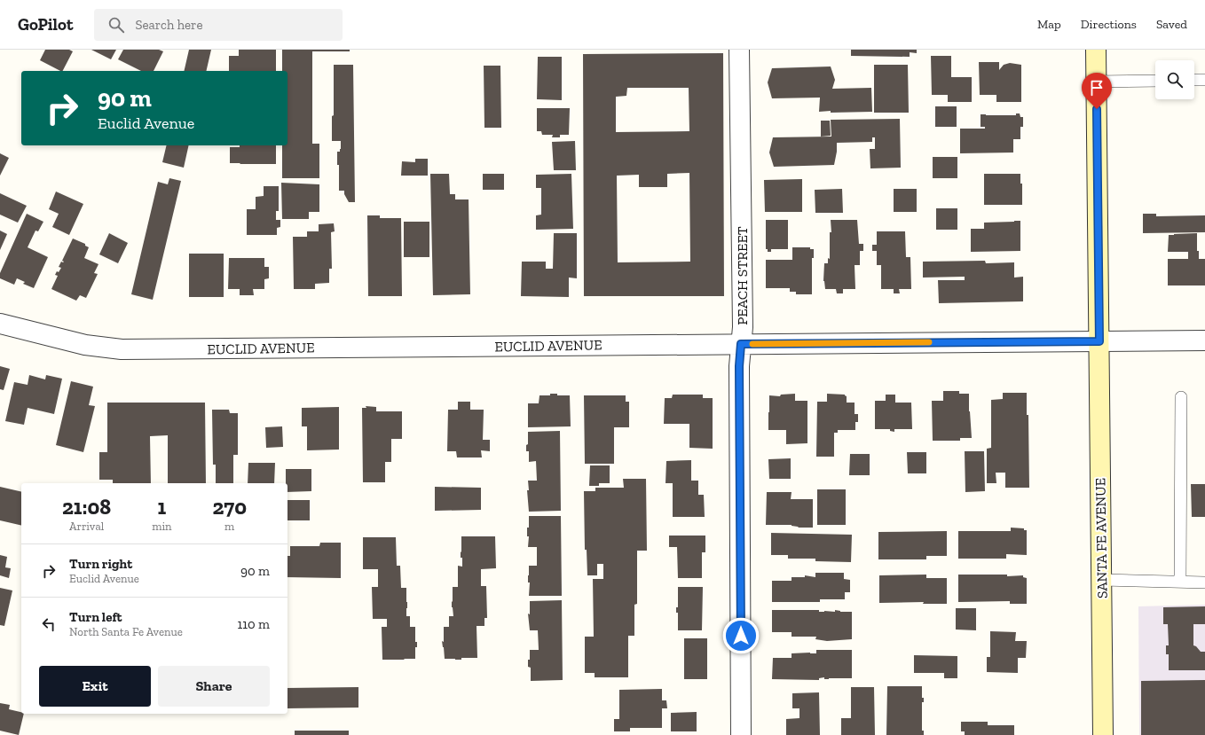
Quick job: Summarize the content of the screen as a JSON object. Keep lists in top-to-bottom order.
{
  "streets": {
    "main road": ["SANTA FE AVENUE"],
    "street": ["PEACH STREET", "EUCLID AVENUE"]
  },
  "crossings": [
    ["PEACH STREET", "EUCLID AVENUE"],
    ["EUCLID AVENUE", "SANTA FE AVENUE"]
  ],
  "page": {
    "header": "GoPilot",
    "search": "Search here",
    "nav": ["Map", "Directions", "Saved"],
    "turn": ["90 m", "Euclid Avenue"],
    "eta": [
      "21:08",
      "Arrival",
      "1",
      "min",
      "270",
      "m"
    ],
    "list": [
      {
        "name": "Turn right",
        "note": "Euclid Avenue",
        "value": "90 m"
      },
      {
        "name": "Turn left",
        "note": "North Santa Fe Avenue",
        "value": "110 m"
      }
    ],
    "buttons": ["Exit", "Share"]
  }
}
